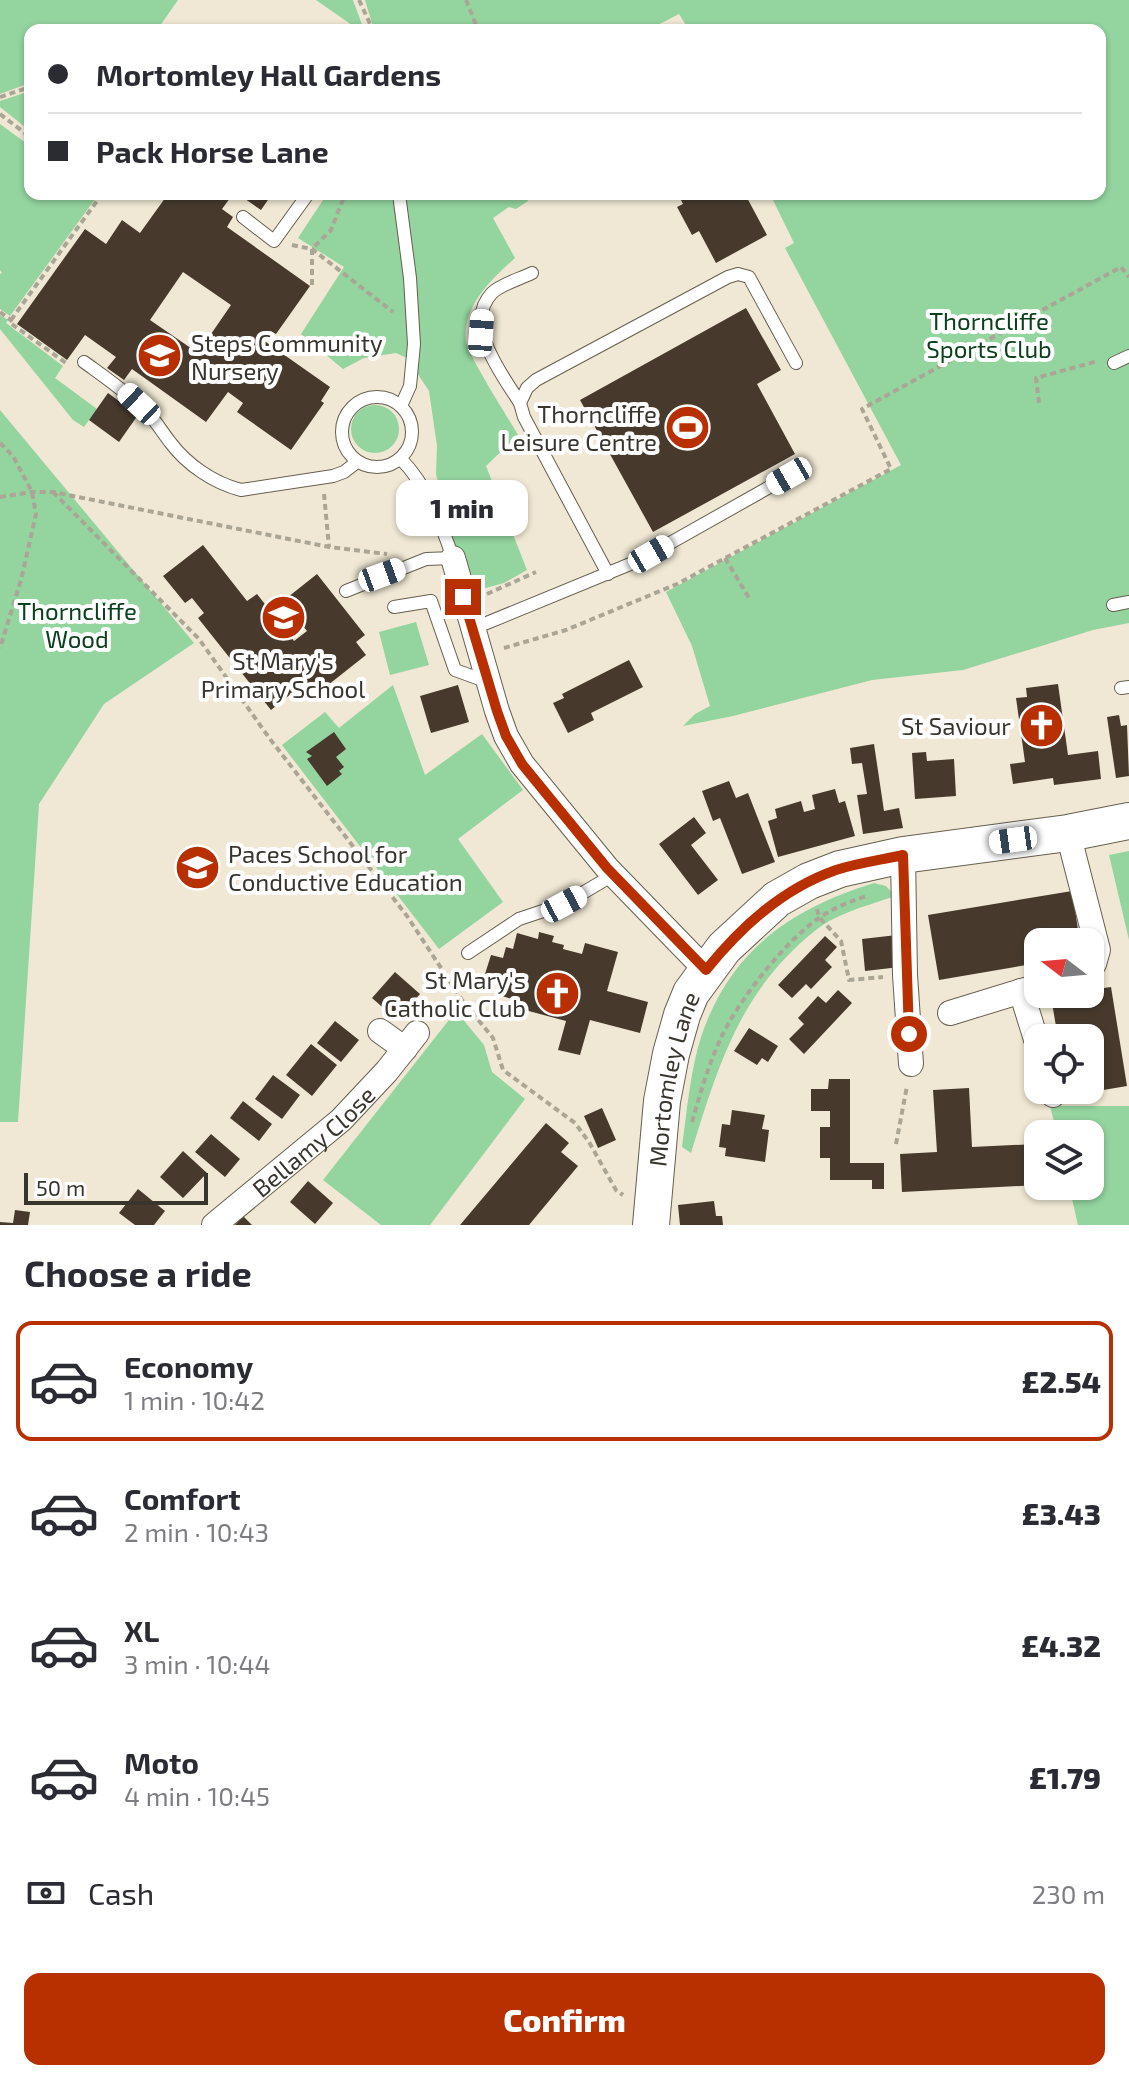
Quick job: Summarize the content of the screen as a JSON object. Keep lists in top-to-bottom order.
{
  "streets": {
    "street": ["Mortomley Lane", "Bellamy Close"]
  },
  "parks": ["Thorncliffe Sports Club", "Thorncliffe Wood"],
  "places": {
    "school or university": ["Steps Community Nursery", "St Mary's Primary School", "Paces School for Conductive Education"],
    "sports": ["Thorncliffe Leisure Centre"],
    "church": ["St Saviour", "St Mary's Catholic Club"]
  },
  "scale_bar": "50 m",
  "north": "left",
  "page": {
    "banner": ["Mortomley Hall Gardens", "Pack Horse Lane"],
    "bubble": "1 min",
    "scale": "50 m",
    "heading": "Choose a ride",
    "list": [
      {
        "name": "Economy",
        "note": "1 min · 10:42",
        "value": "£2.54"
      },
      {
        "name": "Comfort",
        "note": "2 min · 10:43",
        "value": "£3.43"
      },
      {
        "name": "XL",
        "note": "3 min · 10:44",
        "value": "£4.32"
      },
      {
        "name": "Moto",
        "note": "4 min · 10:45",
        "value": "£1.79"
      }
    ],
    "pay": ["Cash", "230 m"],
    "buttons": "Confirm"
  }
}
